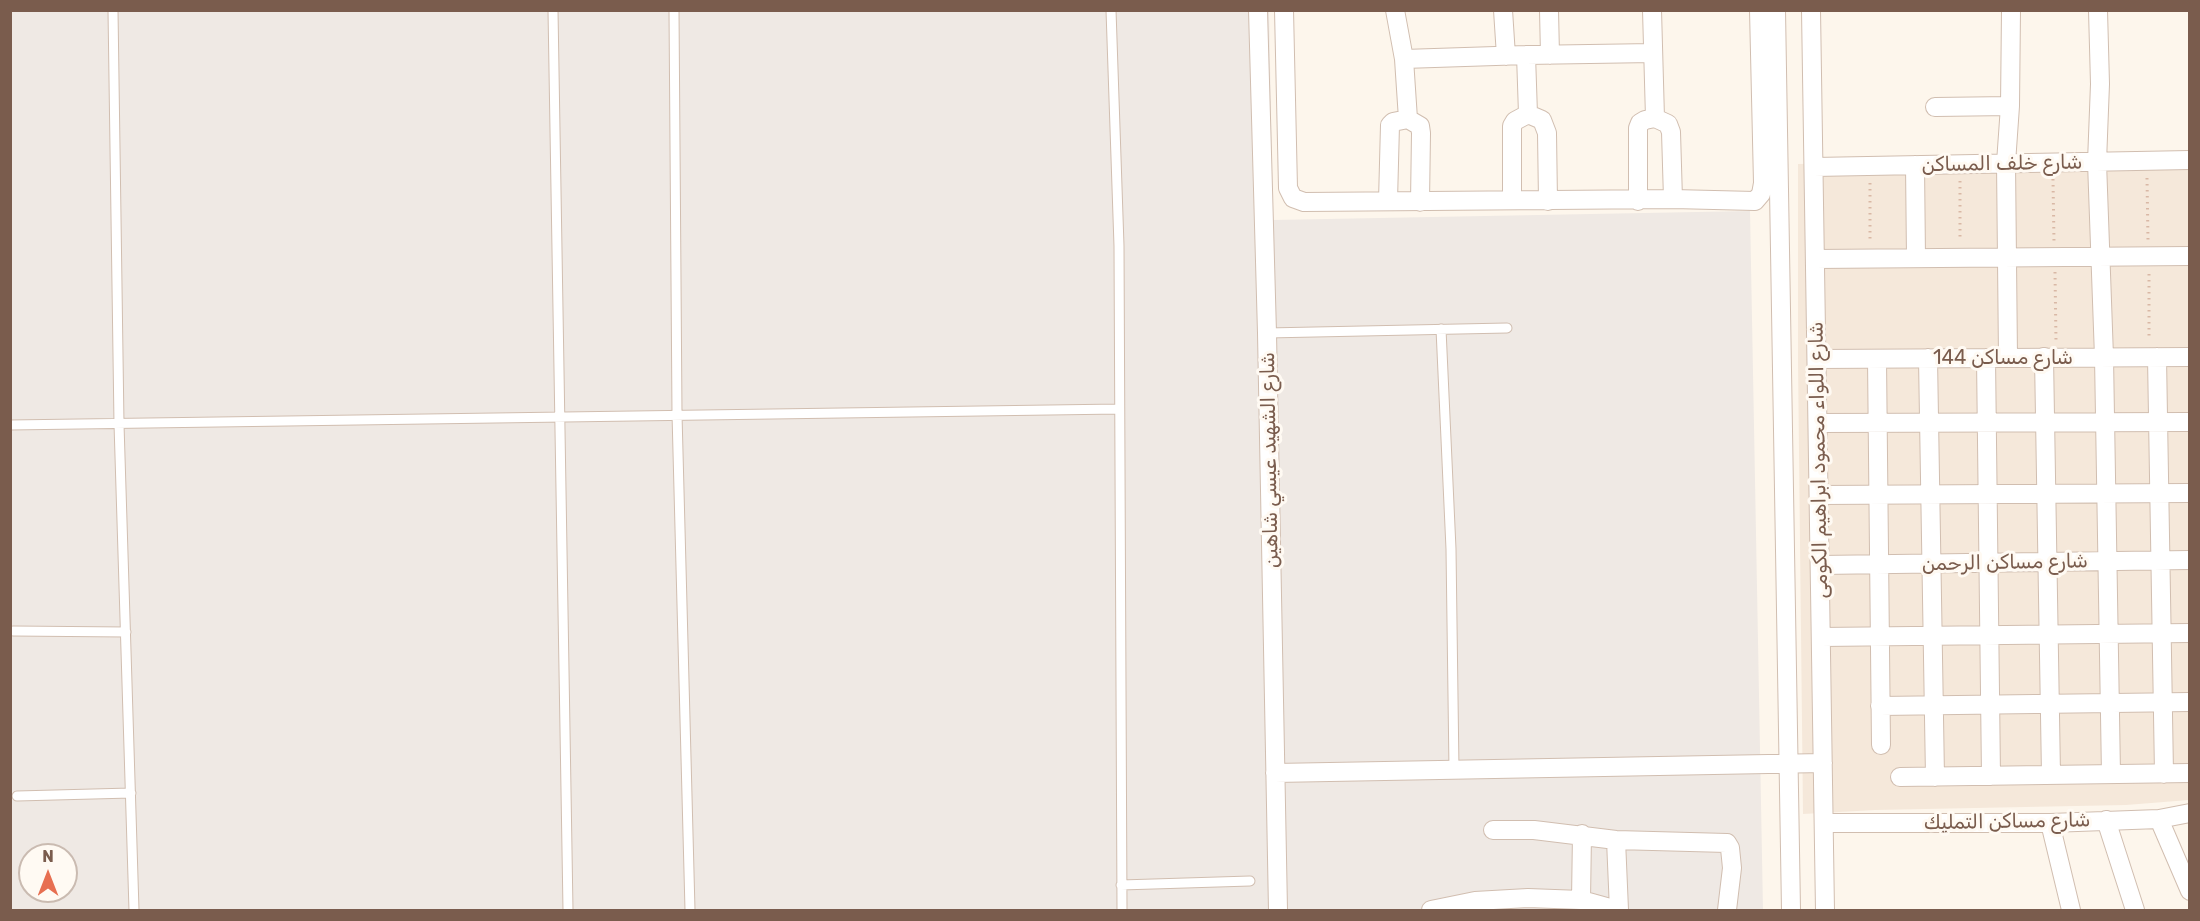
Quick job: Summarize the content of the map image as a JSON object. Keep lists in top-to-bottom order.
{
  "streets": {
    "street": [
      "شارع خلف المساكن",
      "شارع مساكن 144",
      "شارع الشهيد عيسي شاهين",
      "شارع اللواء محمود ابراهيم الكومى",
      "شارع مساكن الرحمن",
      "شارع مساكن التمليك"
    ]
  },
  "crossings": [
    ["شارع خلف المساكن", "شارع اللواء محمود ابراهيم الكومى"],
    ["شارع مساكن 144", "شارع اللواء محمود ابراهيم الكومى"],
    ["شارع اللواء محمود ابراهيم الكومى", "شارع مساكن الرحمن"],
    ["شارع اللواء محمود ابراهيم الكومى", "شارع مساكن التمليك"]
  ],
  "north": "top"
}
